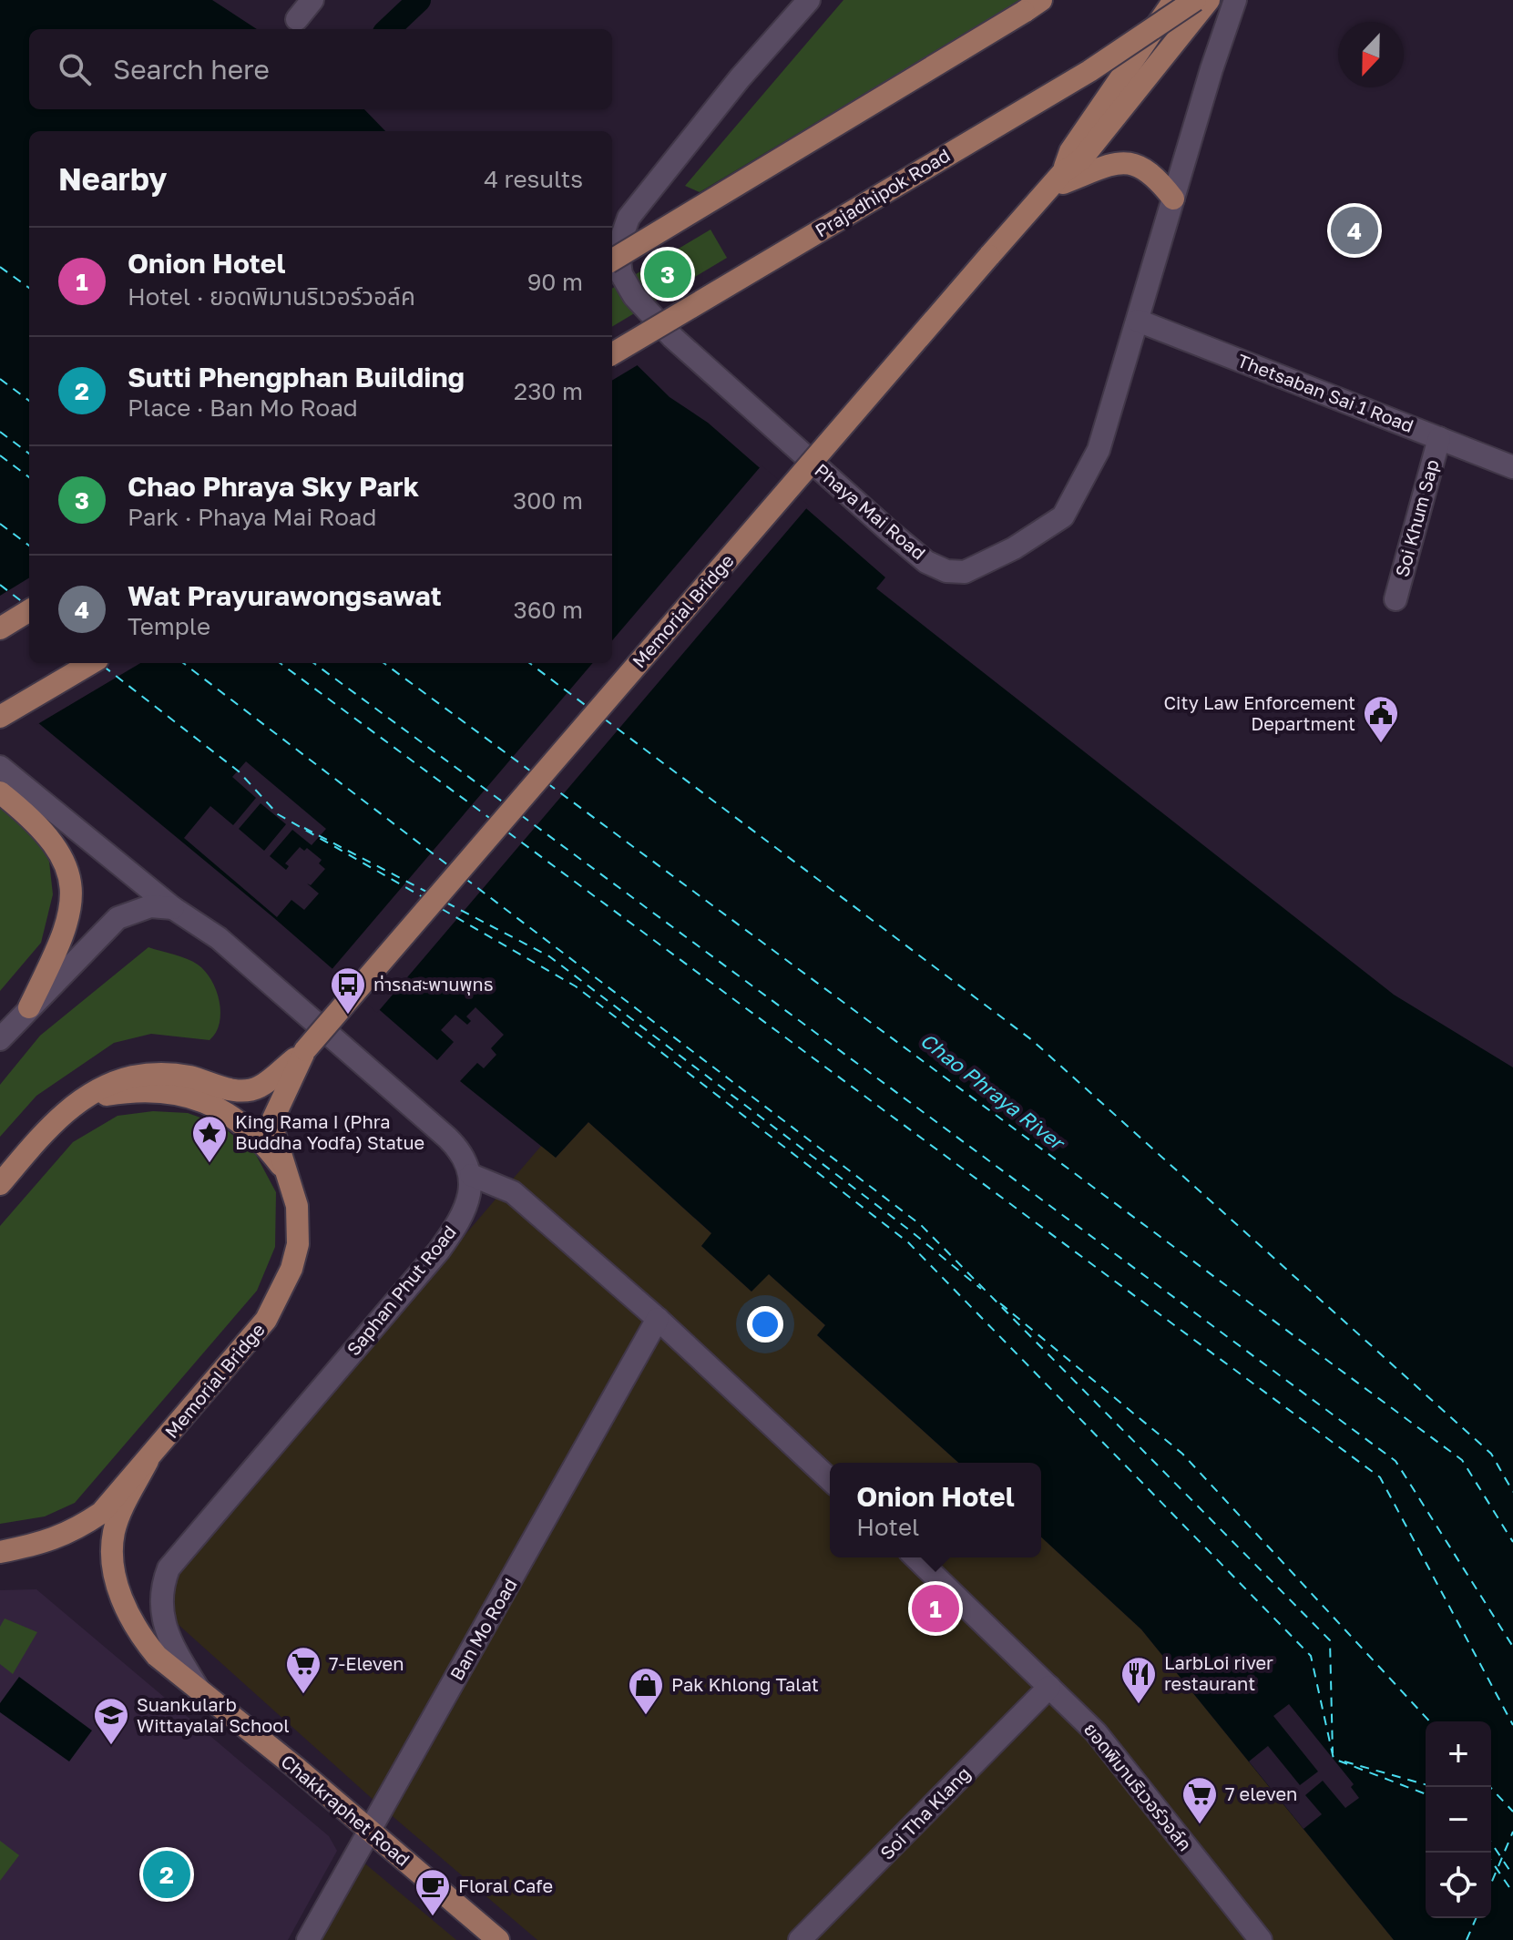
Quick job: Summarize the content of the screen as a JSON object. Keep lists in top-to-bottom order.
{
  "streets": {
    "main road": ["Prajadhipok Road", "Memorial Bridge", "Chakkraphet Road"],
    "street": [
      "Thetsaban Sai 1 Road",
      "Phaya Mai Road",
      "Soi Khum Sap",
      "Saphan Phut Road",
      "Ban Mo Road",
      "ยอดพิมานริเวอร์วอล์ค",
      "Soi Tha Klang"
    ]
  },
  "crossings": [
    ["Thetsaban Sai 1 Road", "Phaya Mai Road"],
    ["Thetsaban Sai 1 Road", "Soi Khum Sap"],
    ["Memorial Bridge", "Chakkraphet Road"],
    ["Saphan Phut Road", "Chakkraphet Road"],
    ["Ban Mo Road", "Chakkraphet Road"],
    ["ยอดพิมานริเวอร์วอล์ค", "Soi Tha Klang"]
  ],
  "water": ["Chao Phraya River"],
  "places": {
    "public building": ["City Law Enforcement Department"],
    "bus stop": ["ท่ารถสะพานพุทธ"],
    "place": ["King Rama I (Phra Buddha Yodfa) Statue"],
    "supermarket": ["7-Eleven", "7 eleven"],
    "restaurant": ["LarbLoi river restaurant"],
    "shop": ["Pak Khlong Talat"],
    "school or university": ["Suankularb Wittayalai School"],
    "cafe": ["Floral Cafe"]
  },
  "north": "bottom",
  "page": {
    "search": "Search here",
    "heading": ["Nearby", "4 results"],
    "pins": [
      "4",
      "3",
      "1",
      "2"
    ],
    "list": [
      {
        "mark": "1",
        "name": "Onion Hotel",
        "note": "Hotel · ยอดพิมานริเวอร์วอล์ค",
        "value": "90 m"
      },
      {
        "mark": "2",
        "name": "Sutti Phengphan Building",
        "note": "Place · Ban Mo Road",
        "value": "230 m"
      },
      {
        "mark": "3",
        "name": "Chao Phraya Sky Park",
        "note": "Park · Phaya Mai Road",
        "value": "300 m"
      },
      {
        "mark": "4",
        "name": "Wat Prayurawongsawat",
        "note": "Temple",
        "value": "360 m"
      }
    ],
    "popup": ["Onion Hotel", "Hotel"],
    "map_buttons": ["+", "−"]
  }
}
